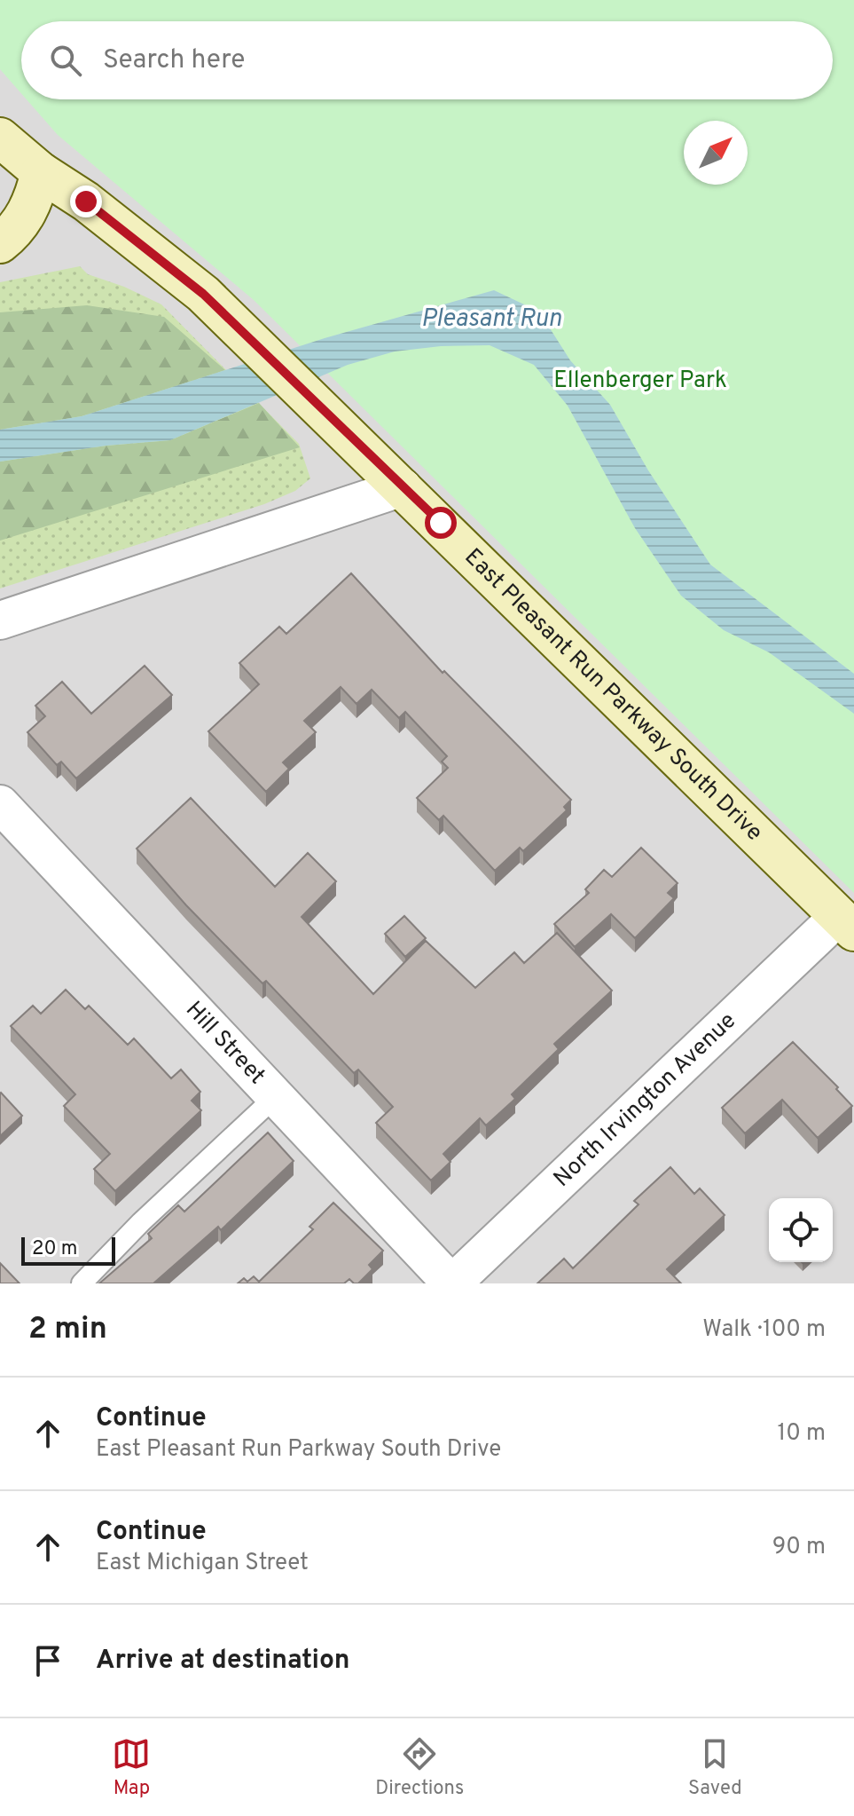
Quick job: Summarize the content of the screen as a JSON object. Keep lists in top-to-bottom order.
{
  "streets": {
    "main road": ["East Pleasant Run Parkway South Drive"],
    "street": ["Hill Street", "North Irvington Avenue"]
  },
  "crossings": [
    ["East Pleasant Run Parkway South Drive", "North Irvington Avenue"],
    ["Hill Street", "North Irvington Avenue"]
  ],
  "water": ["Pleasant Run"],
  "parks": ["Ellenberger Park"],
  "scale_bar": "20 m",
  "north": "top right",
  "page": {
    "search": "Search here",
    "scale": "20 m",
    "heading": ["2 min", "Walk · 100 m"],
    "list": [
      ["Continue", "East Pleasant Run Parkway South Drive", "10 m"],
      ["Continue", "East Michigan Street", "90 m"],
      "Arrive at destination"
    ],
    "nav": ["Map", "Directions", "Saved"]
  }
}
